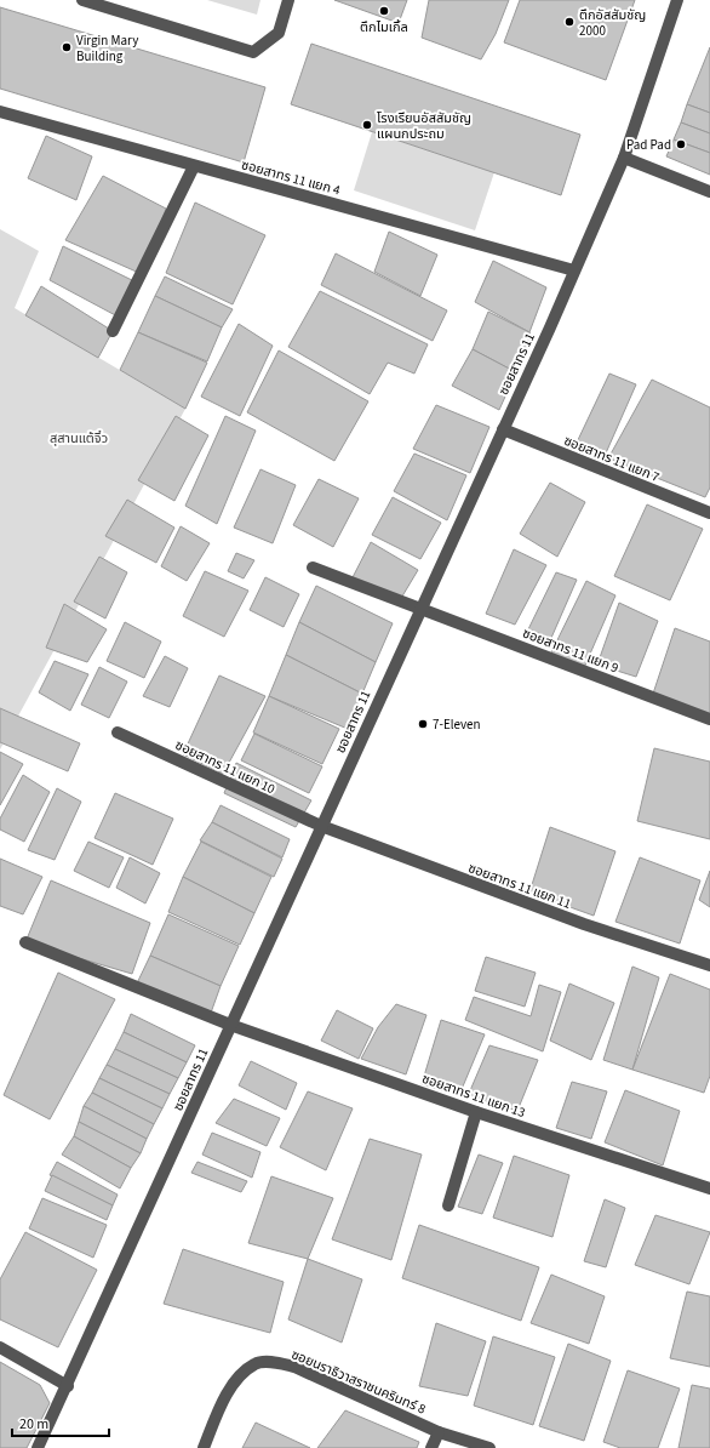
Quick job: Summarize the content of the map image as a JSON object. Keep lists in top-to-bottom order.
{
  "streets": {
    "street": [
      "ซอยสาทร 11 แยก 4",
      "ซอยสาทร 11",
      "ซอยสาทร 11 แยก 7",
      "ซอยสาทร 11 แยก 9",
      "ซอยสาทร 11 แยก 10",
      "ซอยสาทร 11 แยก 11",
      "ซอยสาทร 11 แยก 13",
      "ซอยนราธิวาสราชนครินทร์ 8"
    ]
  },
  "crossings": [
    ["ซอยสาทร 11 แยก 4", "ซอยสาทร 11"],
    ["ซอยสาทร 11", "ซอยสาทร 11 แยก 7"],
    ["ซอยสาทร 11", "ซอยสาทร 11 แยก 9"],
    ["ซอยสาทร 11", "ซอยสาทร 11 แยก 10"],
    ["ซอยสาทร 11", "ซอยสาทร 11 แยก 11"],
    ["ซอยสาทร 11", "ซอยสาทร 11 แยก 13"],
    ["ซอยสาทร 11 แยก 10", "ซอยสาทร 11 แยก 11"]
  ],
  "parks": ["สุสานแต้จิ๋ว"],
  "places": [
    "ตึกไมเกิ้ล",
    "ตึกอัสสัมชัญ 2000",
    "Virgin Mary Building",
    "โรงเรียนอัสสัมชัญ แผนกประถม",
    "Pad Pad",
    "7-Eleven"
  ],
  "scale_bar": "20 m"
}
